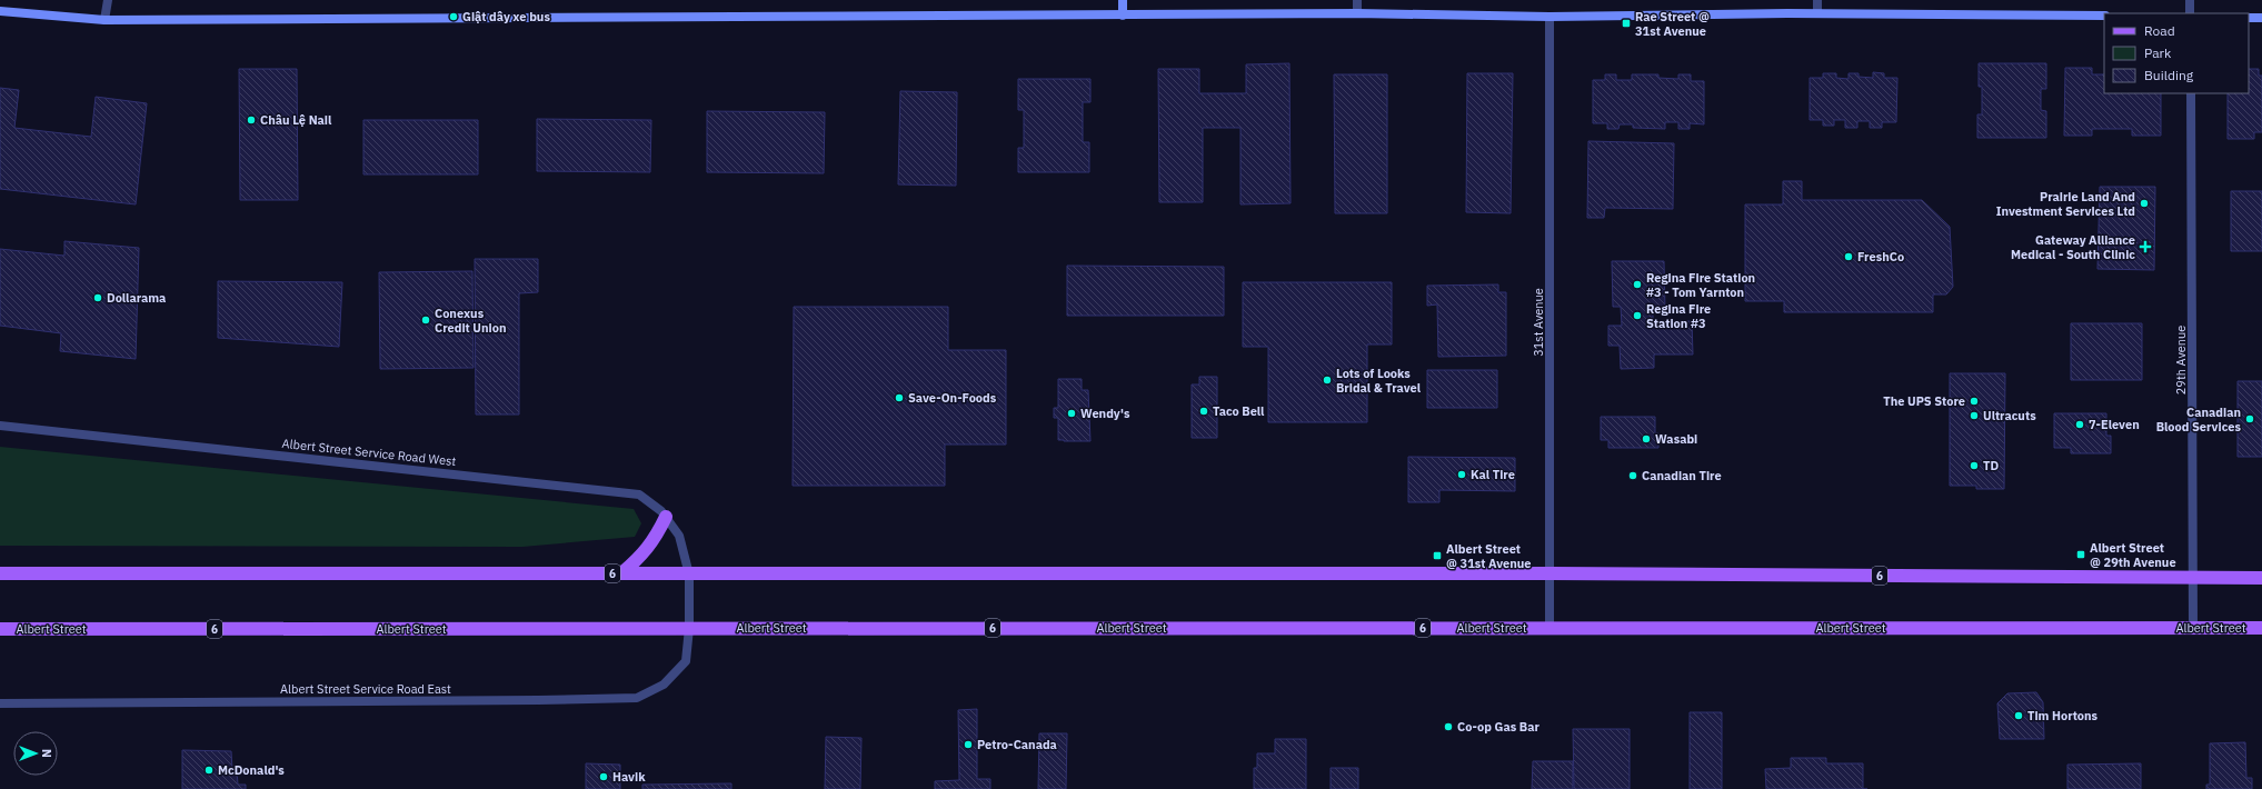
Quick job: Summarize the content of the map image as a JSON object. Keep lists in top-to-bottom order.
{
  "streets": {
    "main road": ["6", "Albert Street"],
    "street": [
      "31st Avenue",
      "29th Avenue",
      "Albert Street Service Road West",
      "Albert Street Service Road East"
    ]
  },
  "crossings": [
    ["31st Avenue", "6"],
    ["31st Avenue", "Albert Street"],
    ["29th Avenue", "6"],
    ["29th Avenue", "Albert Street"],
    ["Albert Street Service Road West", "6"],
    ["Albert Street Service Road West", "Albert Street Service Road East"],
    ["6", "Albert Street Service Road East"],
    ["Albert Street", "Albert Street Service Road East"]
  ],
  "places": {
    "other": [
      "Giật dây xe bus",
      "Châu Lệ Nail",
      "Prairie Land And Investment Services Ltd",
      "FreshCo",
      "Regina Fire Station #3 - Tom Yarnton",
      "Dollarama",
      "Regina Fire Station #3",
      "Conexus Credit Union",
      "Lots of Looks Bridal & Travel",
      "Save-On-Foods",
      "The UPS Store",
      "Taco Bell",
      "Wendy's",
      "Ultracuts",
      "Canadian Blood Services",
      "7-Eleven",
      "Wasabi",
      "TD",
      "Kal Tire",
      "Canadian Tire",
      "Tim Hortons",
      "Co-op Gas Bar",
      "Petro-Canada",
      "McDonald's",
      "Havik"
    ],
    "transit": ["Rae Street @ 31st Avenue", "Albert Street @ 29th Avenue", "Albert Street @ 31st Avenue"],
    "health": ["Gateway Alliance Medical - South Clinic"]
  },
  "legend": ["Road", "Park", "Building"],
  "north": "right"
}
